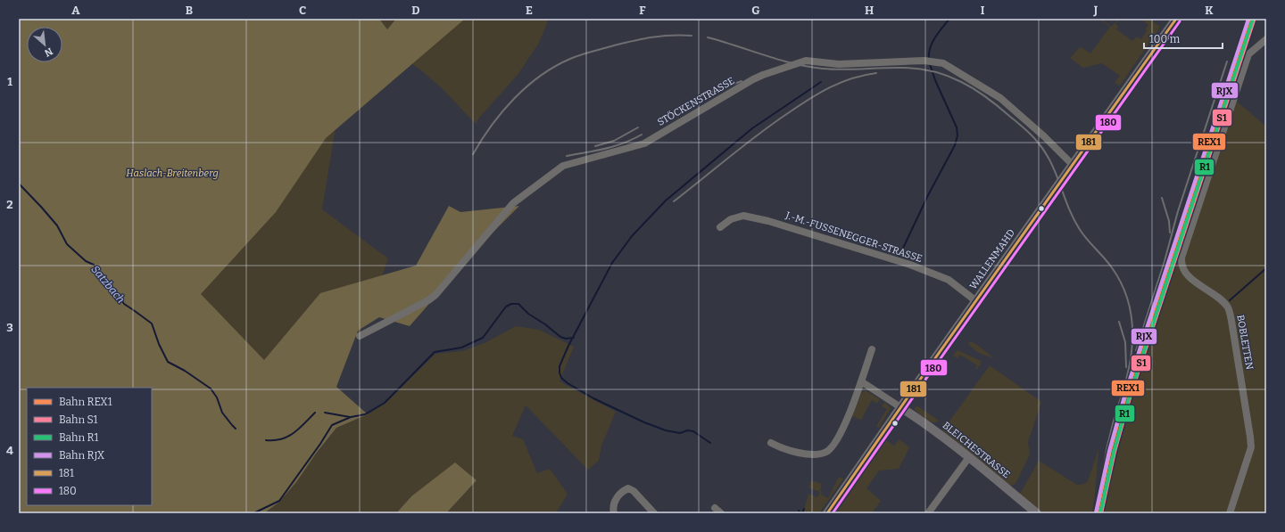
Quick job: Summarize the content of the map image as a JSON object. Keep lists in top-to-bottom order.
{
  "streets": {
    "main road": ["WALLENMAHD", "BLEICHESTRASSE"],
    "street": ["STÖCKENSTRASSE", "J.-M.-FUSSENEGGER-STRASSE", "BOBLETTEN"]
  },
  "crossings": [
    ["STÖCKENSTRASSE", "WALLENMAHD"],
    ["J.-M.-FUSSENEGGER-STRASSE", "WALLENMAHD"],
    ["WALLENMAHD", "BLEICHESTRASSE"]
  ],
  "water": ["Satzbach"],
  "parks": ["Haslach-Breitenberg"],
  "lines": [
    "rail line REX1",
    "rail line R1",
    "rail line RJX",
    "transit line 181",
    "rail line S1",
    "transit line 180"
  ],
  "legend": [
    "Bahn REX1",
    "Bahn S1",
    "Bahn R1",
    "Bahn RJX",
    "181",
    "180"
  ],
  "scale_bar": "100 m",
  "north": "bottom right",
  "grid": {
    "columns": [
      "A",
      "B",
      "C",
      "D",
      "E",
      "F",
      "G",
      "H",
      "I",
      "J",
      "K"
    ],
    "rows": [
      "1",
      "2",
      "3",
      "4"
    ]
  }
}
